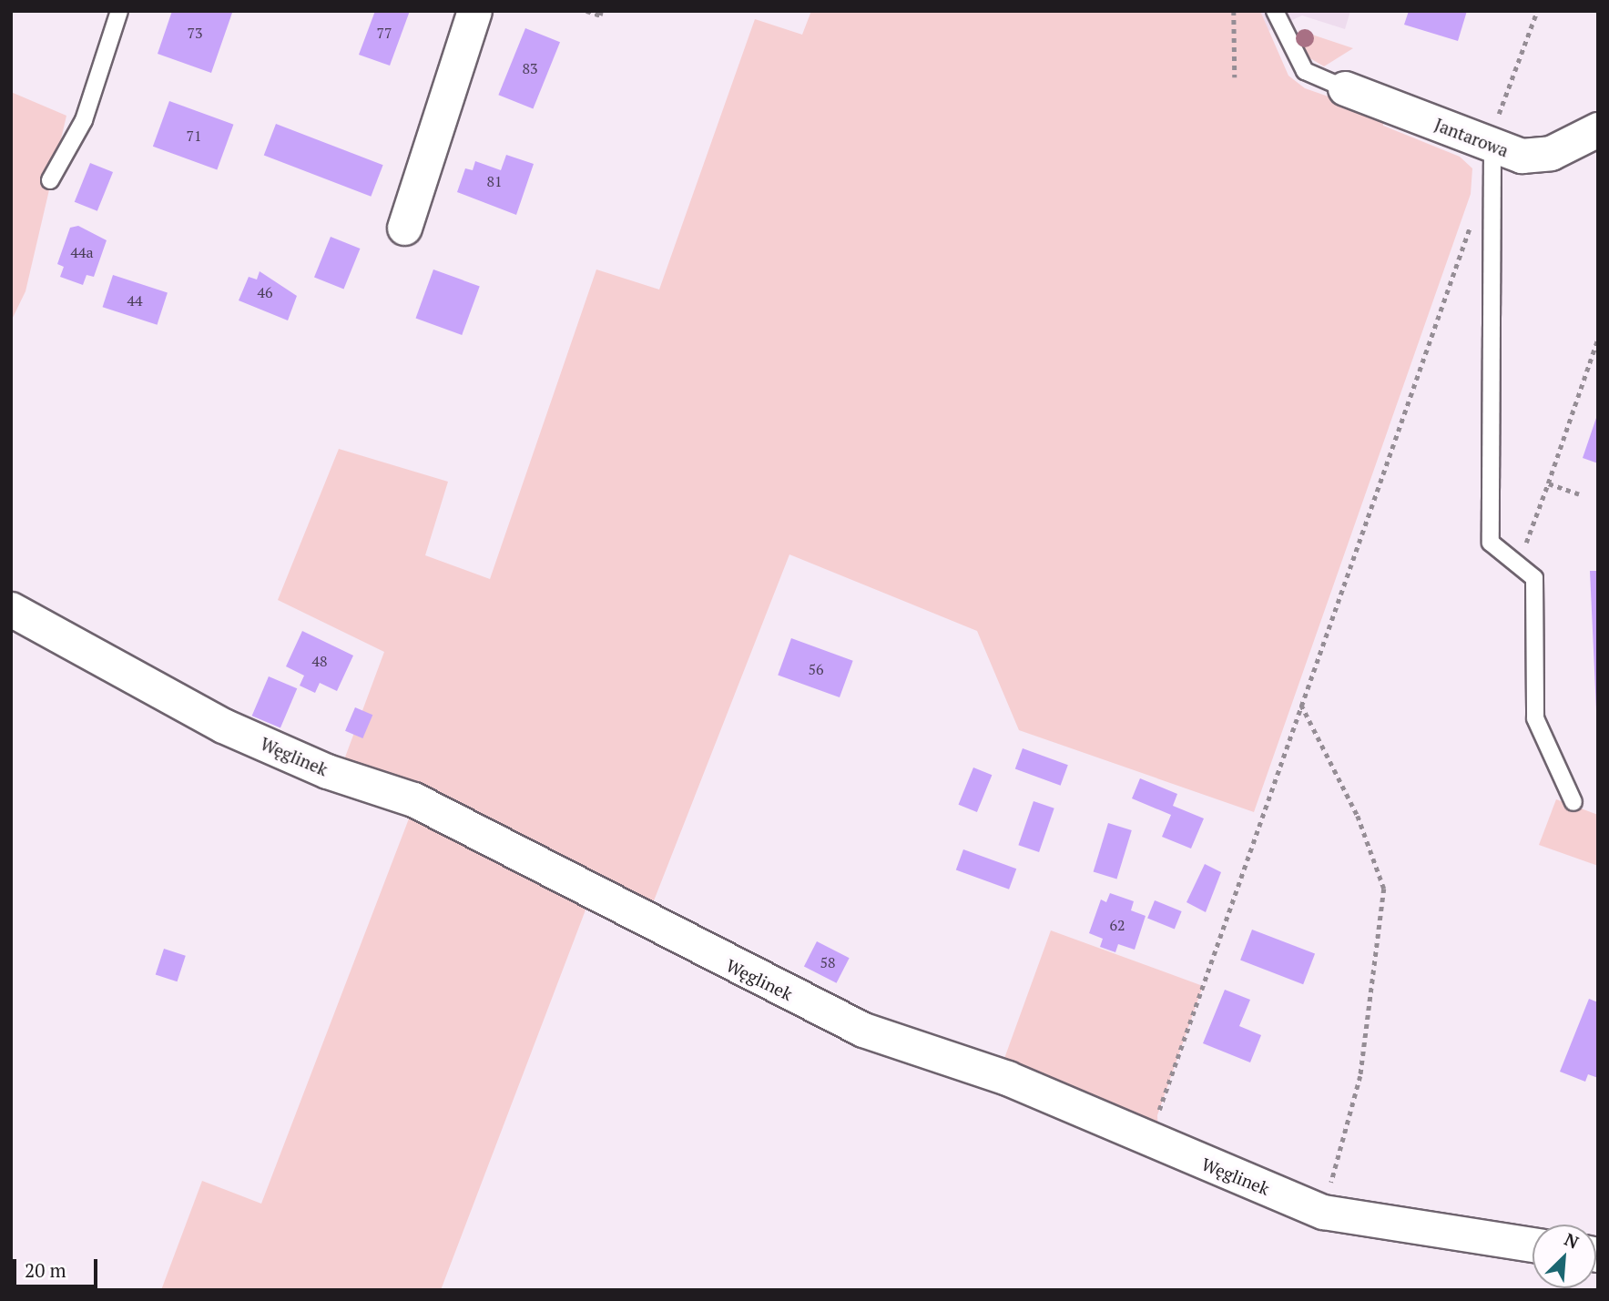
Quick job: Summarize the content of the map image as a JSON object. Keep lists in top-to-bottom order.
{
  "streets": {
    "street": ["Jantarowa", "Węglinek"]
  },
  "house_numbers": [
    "73",
    "77",
    "83",
    "71",
    "81",
    "44a",
    "46",
    "44",
    "48",
    "56",
    "62",
    "58"
  ],
  "scale_bar": "20 m",
  "north": "top right"
}
